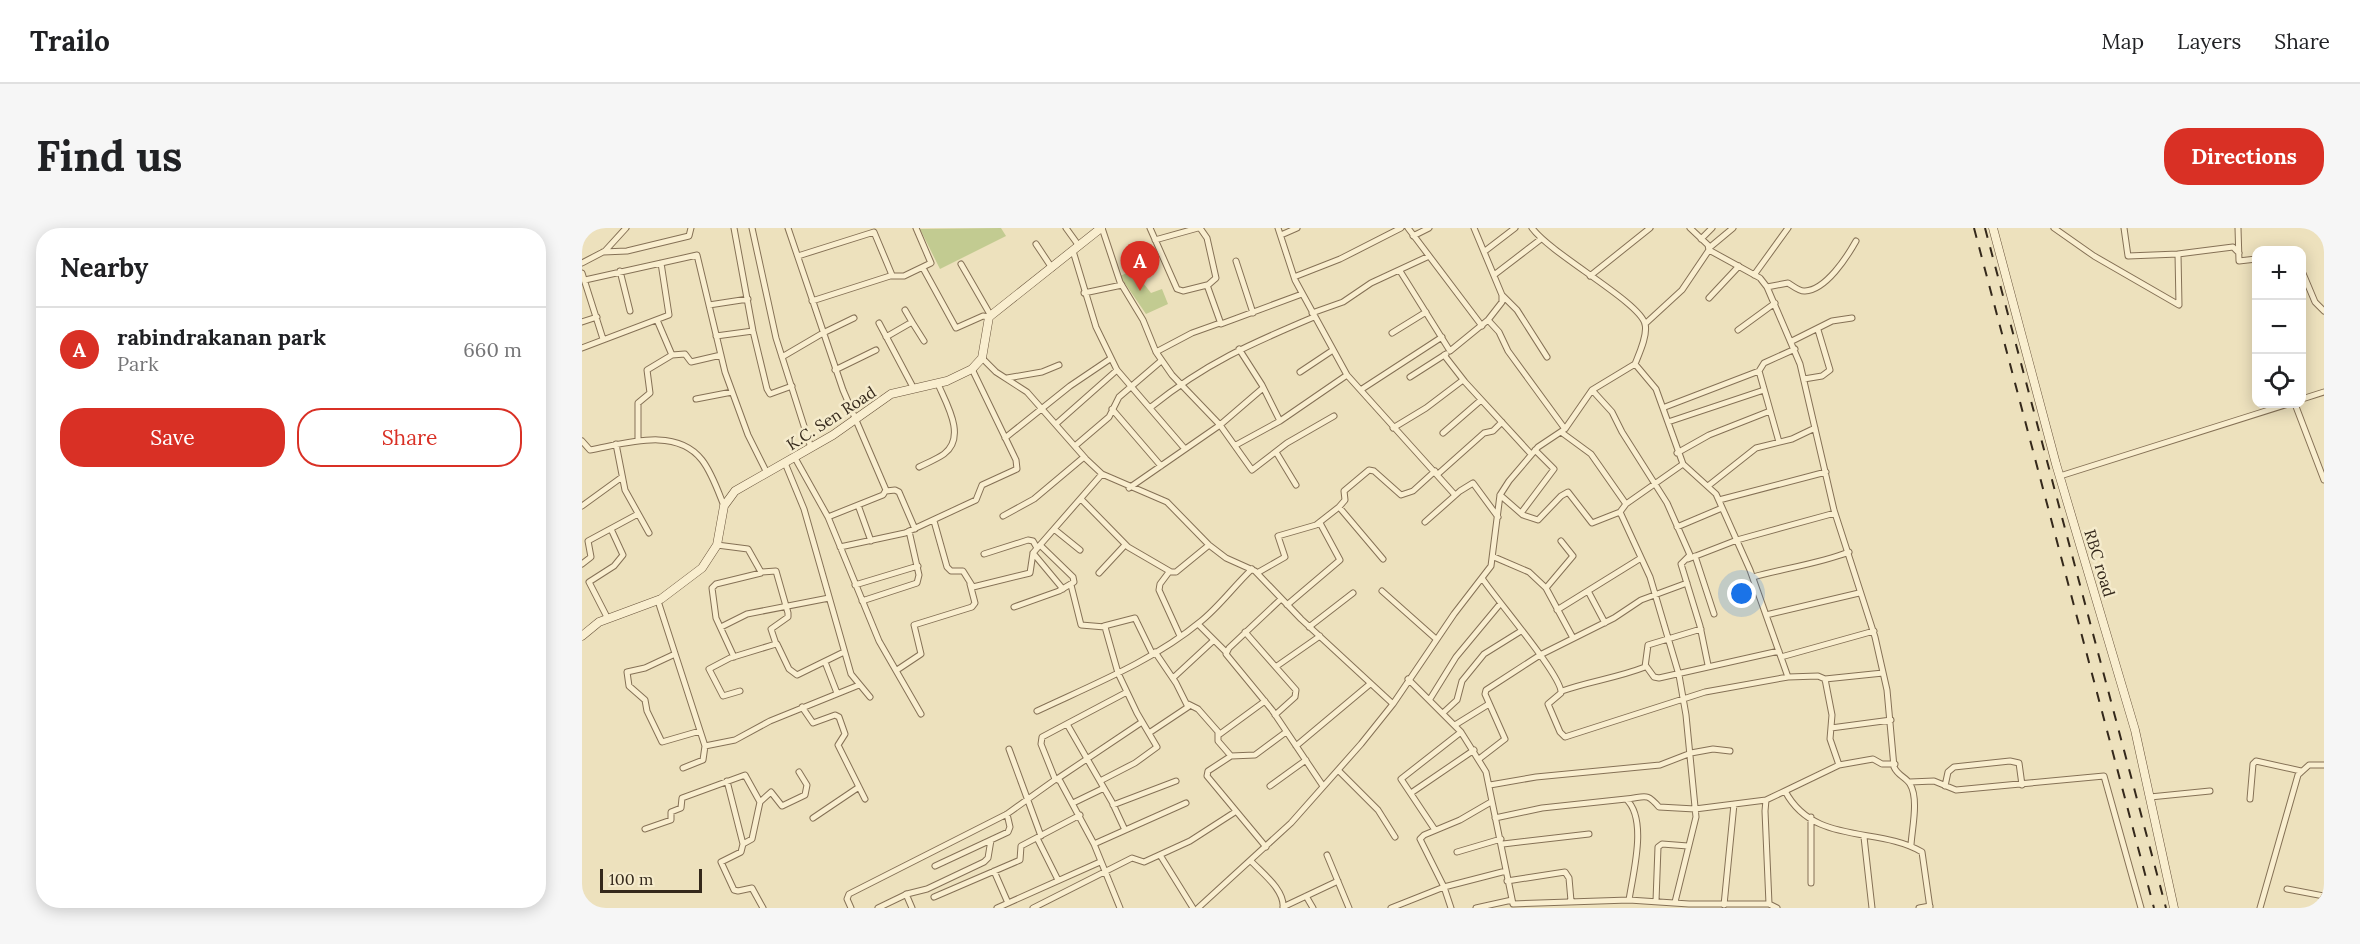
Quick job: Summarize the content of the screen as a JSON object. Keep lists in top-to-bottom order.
{
  "streets": {
    "street": ["K.C. Sen Road", "RBC road"]
  },
  "scale_bar": "100 m",
  "page": {
    "header": "Trailo",
    "nav": ["Map", "Layers", "Share"],
    "buttons": [
      "Directions",
      ["Save", "Share"]
    ],
    "title": "Find us",
    "heading": "Nearby",
    "pins": "A",
    "map_buttons": ["+", "−"],
    "list": [
      {
        "mark": "A",
        "name": "rabindrakanan park",
        "note": "Park",
        "value": "660 m"
      }
    ],
    "scale": "100 m"
  }
}
